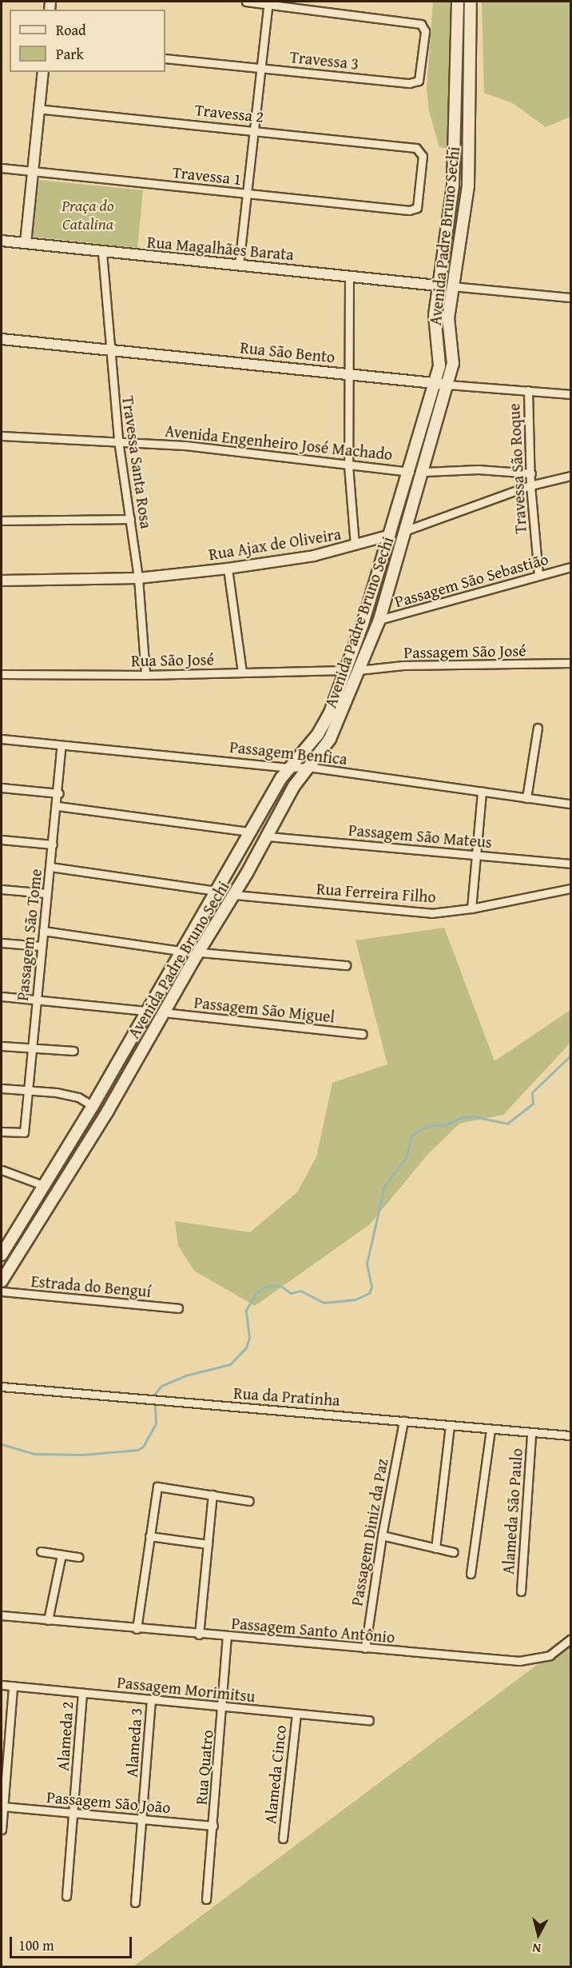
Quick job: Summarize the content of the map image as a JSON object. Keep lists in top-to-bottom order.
{
  "streets": {
    "main road": ["Avenida Padre Bruno Sechi", "Rua Ajax de Oliveira"],
    "street": [
      "Travessa 3",
      "Travessa 2",
      "Travessa 1",
      "Rua Magalhães Barata",
      "Rua São Bento",
      "Avenida Engenheiro José Machado",
      "Travessa Santa Rosa",
      "Travessa São Roque",
      "Passagem São Sebastião",
      "Passagem São José",
      "Rua São José",
      "Passagem Benfica",
      "Passagem São Mateus",
      "Rua Ferreira Filho",
      "Passagem São Tome",
      "Passagem São Miguel",
      "Estrada do Benguí",
      "Rua da Pratinha",
      "Alameda São Paulo",
      "Passagem Diniz da Paz",
      "Passagem Santo Antônio",
      "Passagem Morimitsu",
      "Alameda 2",
      "Alameda 3",
      "Rua Quatro",
      "Alameda Cinco",
      "Passagem São João"
    ]
  },
  "crossings": [
    ["Travessa 2", "Travessa 1"],
    ["Avenida Padre Bruno Sechi", "Rua Magalhães Barata"],
    ["Avenida Padre Bruno Sechi", "Rua São Bento"],
    ["Avenida Padre Bruno Sechi", "Avenida Engenheiro José Machado"],
    ["Avenida Padre Bruno Sechi", "Rua Ajax de Oliveira"],
    ["Avenida Padre Bruno Sechi", "Passagem São Sebastião"],
    ["Avenida Padre Bruno Sechi", "Passagem São José"],
    ["Avenida Padre Bruno Sechi", "Rua São José"],
    ["Avenida Padre Bruno Sechi", "Passagem Benfica"],
    ["Avenida Padre Bruno Sechi", "Passagem São Mateus"],
    ["Avenida Padre Bruno Sechi", "Rua Ferreira Filho"],
    ["Avenida Padre Bruno Sechi", "Passagem São Miguel"],
    ["Rua Magalhães Barata", "Travessa Santa Rosa"],
    ["Rua São Bento", "Travessa Santa Rosa"],
    ["Rua São Bento", "Travessa São Roque"],
    ["Avenida Engenheiro José Machado", "Travessa Santa Rosa"],
    ["Travessa Santa Rosa", "Rua Ajax de Oliveira"],
    ["Travessa Santa Rosa", "Rua São José"],
    ["Travessa São Roque", "Rua Ajax de Oliveira"],
    ["Travessa São Roque", "Passagem São Sebastião"],
    ["Passagem Benfica", "Passagem São Tome"],
    ["Rua da Pratinha", "Alameda São Paulo"],
    ["Rua da Pratinha", "Passagem Diniz da Paz"],
    ["Passagem Diniz da Paz", "Passagem Santo Antônio"],
    ["Passagem Santo Antônio", "Rua Quatro"],
    ["Passagem Morimitsu", "Alameda 2"],
    ["Passagem Morimitsu", "Alameda 3"],
    ["Passagem Morimitsu", "Rua Quatro"],
    ["Passagem Morimitsu", "Alameda Cinco"],
    ["Alameda 2", "Passagem São João"],
    ["Alameda 3", "Passagem São João"],
    ["Rua Quatro", "Passagem São João"]
  ],
  "parks": ["Praça do Catalina"],
  "legend": ["Road", "Park"],
  "scale_bar": "100 m",
  "north": "bottom"
}
